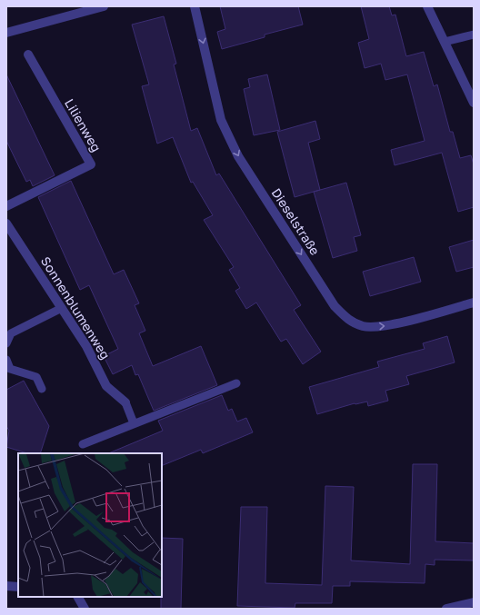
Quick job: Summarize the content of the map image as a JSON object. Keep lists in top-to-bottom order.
{
  "streets": {
    "street": ["Lilienweg", "Dieselstraße", "Sonnenblumenweg"]
  },
  "one_way": ["Dieselstraße"]
}
